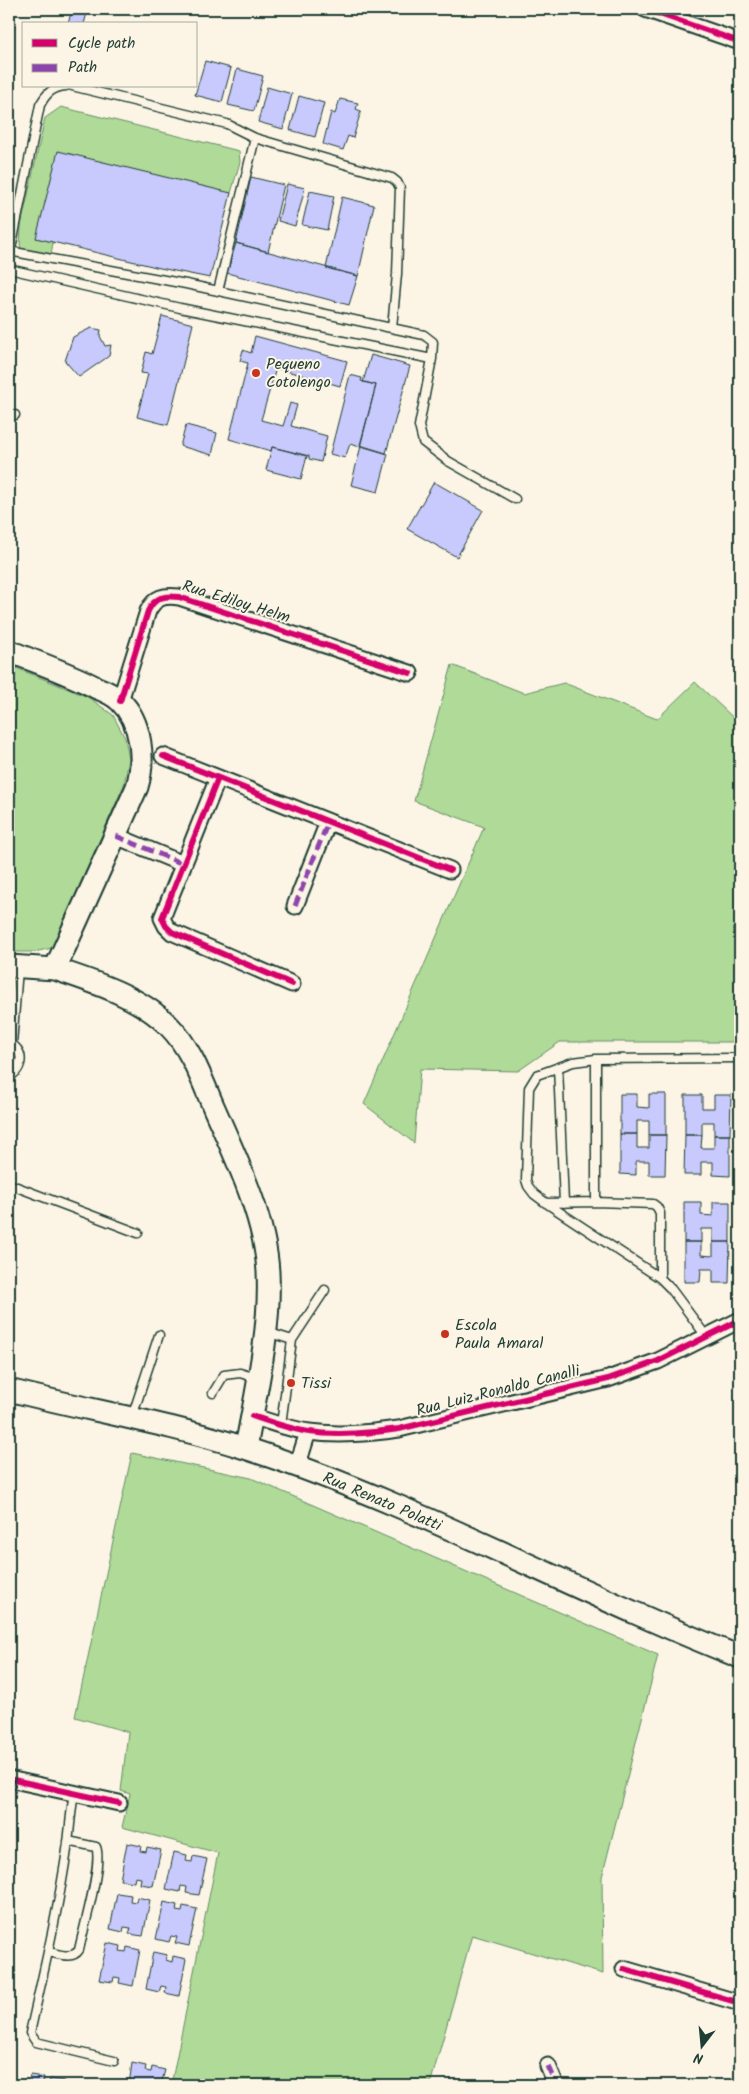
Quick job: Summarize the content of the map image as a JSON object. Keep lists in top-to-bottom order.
{
  "streets": {
    "main road": ["Rua Renato Polatti"],
    "street": ["Rua Ediloy Helm", "Rua Luiz Ronaldo Canalli"]
  },
  "places": ["Pequeno Cotolengo", "Escola Paula Amaral", "Tissi"],
  "legend": ["Cycle path", "Path"],
  "north": "bottom"
}
